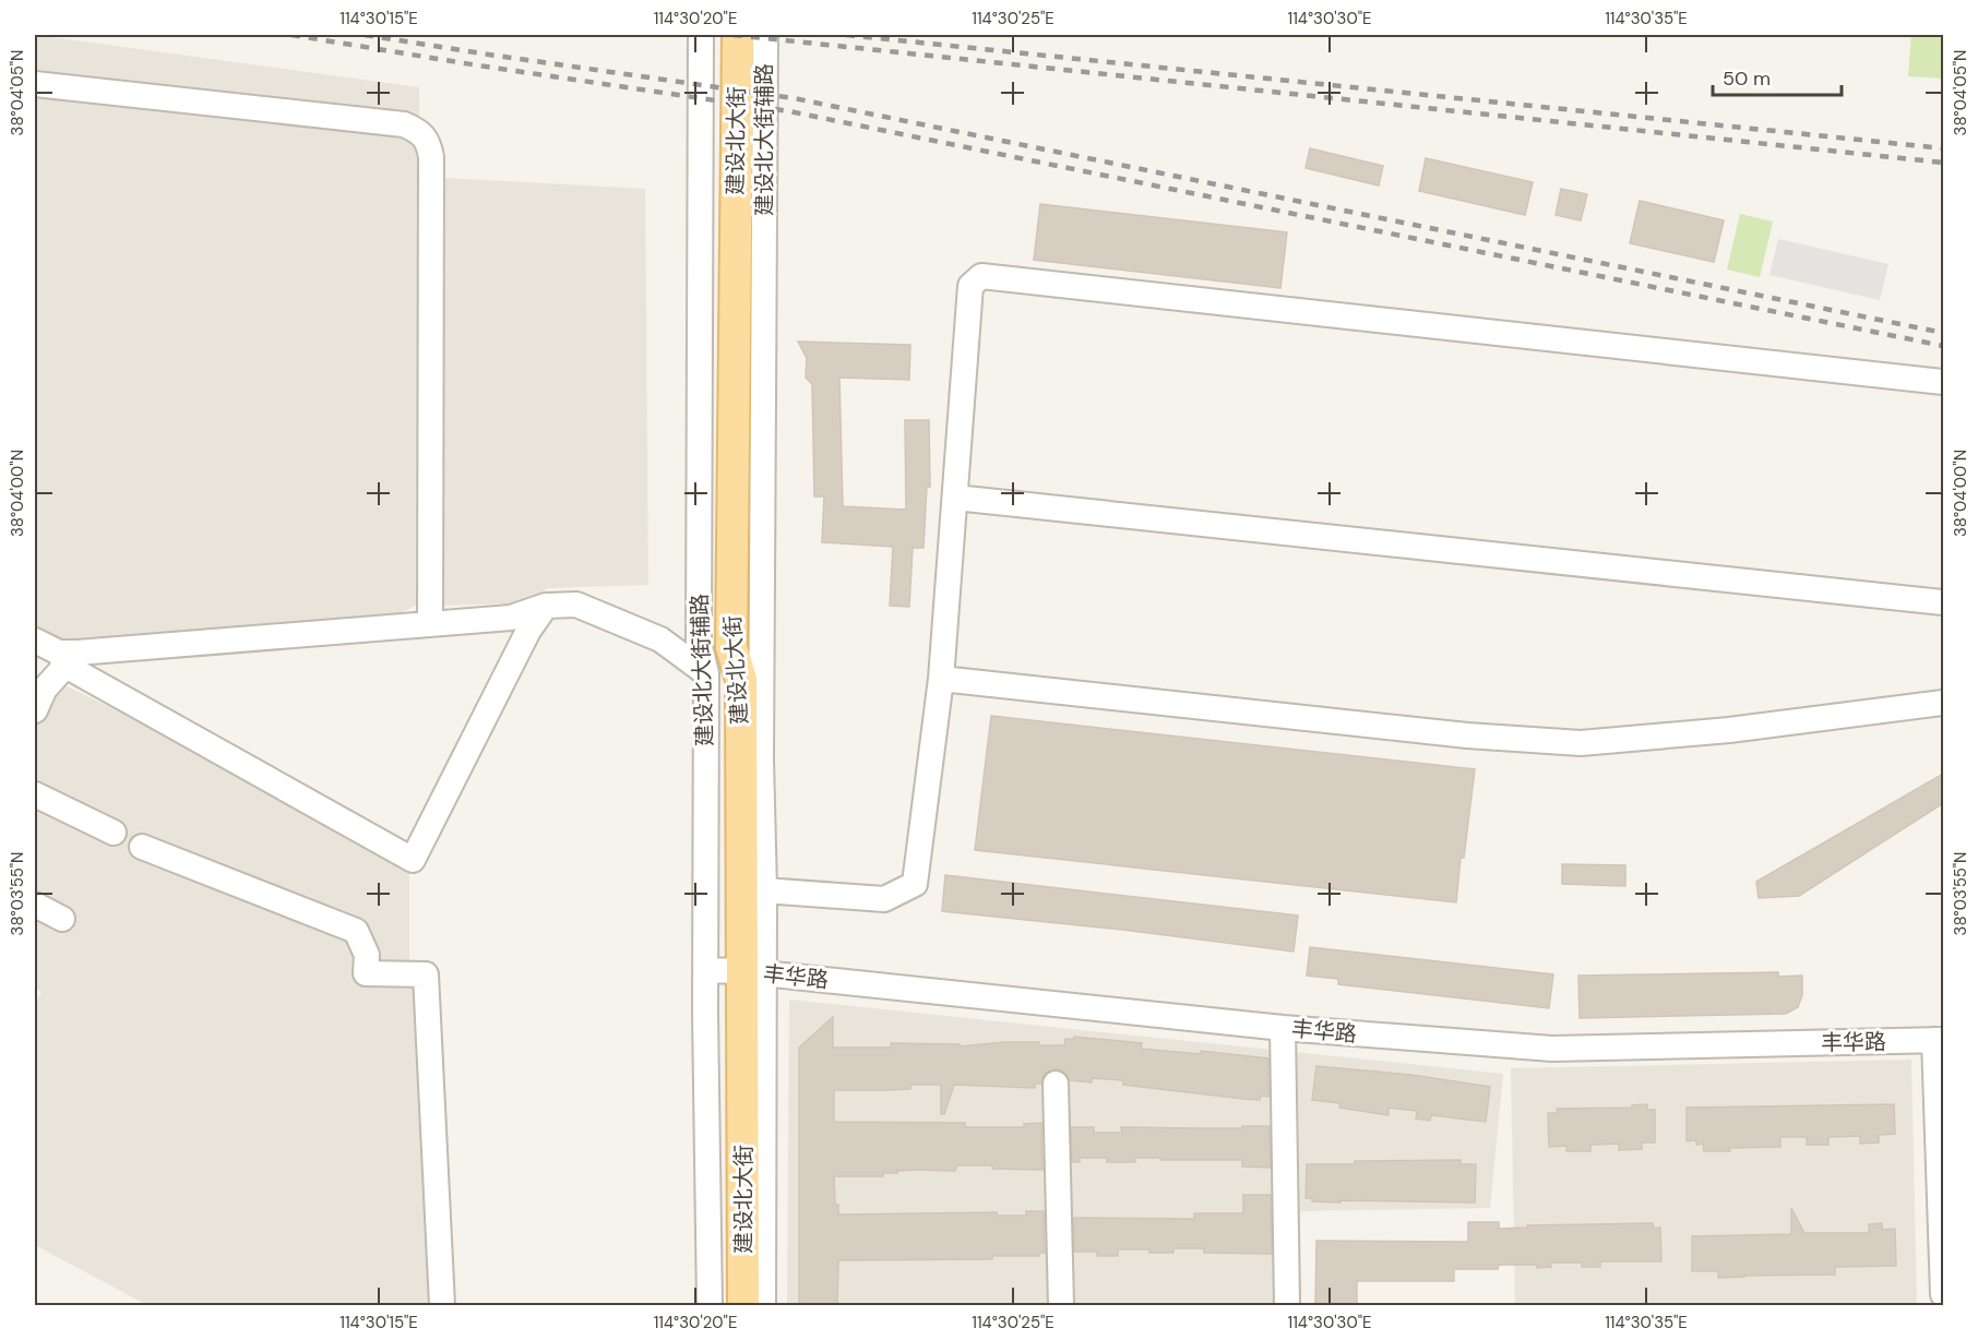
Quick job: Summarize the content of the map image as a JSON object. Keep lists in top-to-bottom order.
{
  "streets": {
    "main road": ["建设北大街"],
    "street": ["建设北大街辅路", "丰华路"]
  },
  "crossings": [
    ["建设北大街辅路", "建设北大街"],
    ["建设北大街辅路", "丰华路"],
    ["建设北大街", "丰华路"]
  ],
  "scale_bar": "50 m",
  "coordinates": [
    "114°30'15\"E",
    "114°30'20\"E",
    "114°30'25\"E",
    "114°30'30\"E",
    "114°30'35\"E",
    "38°04'05\"N",
    "38°04'00\"N",
    "38°03'55\"N"
  ]
}
